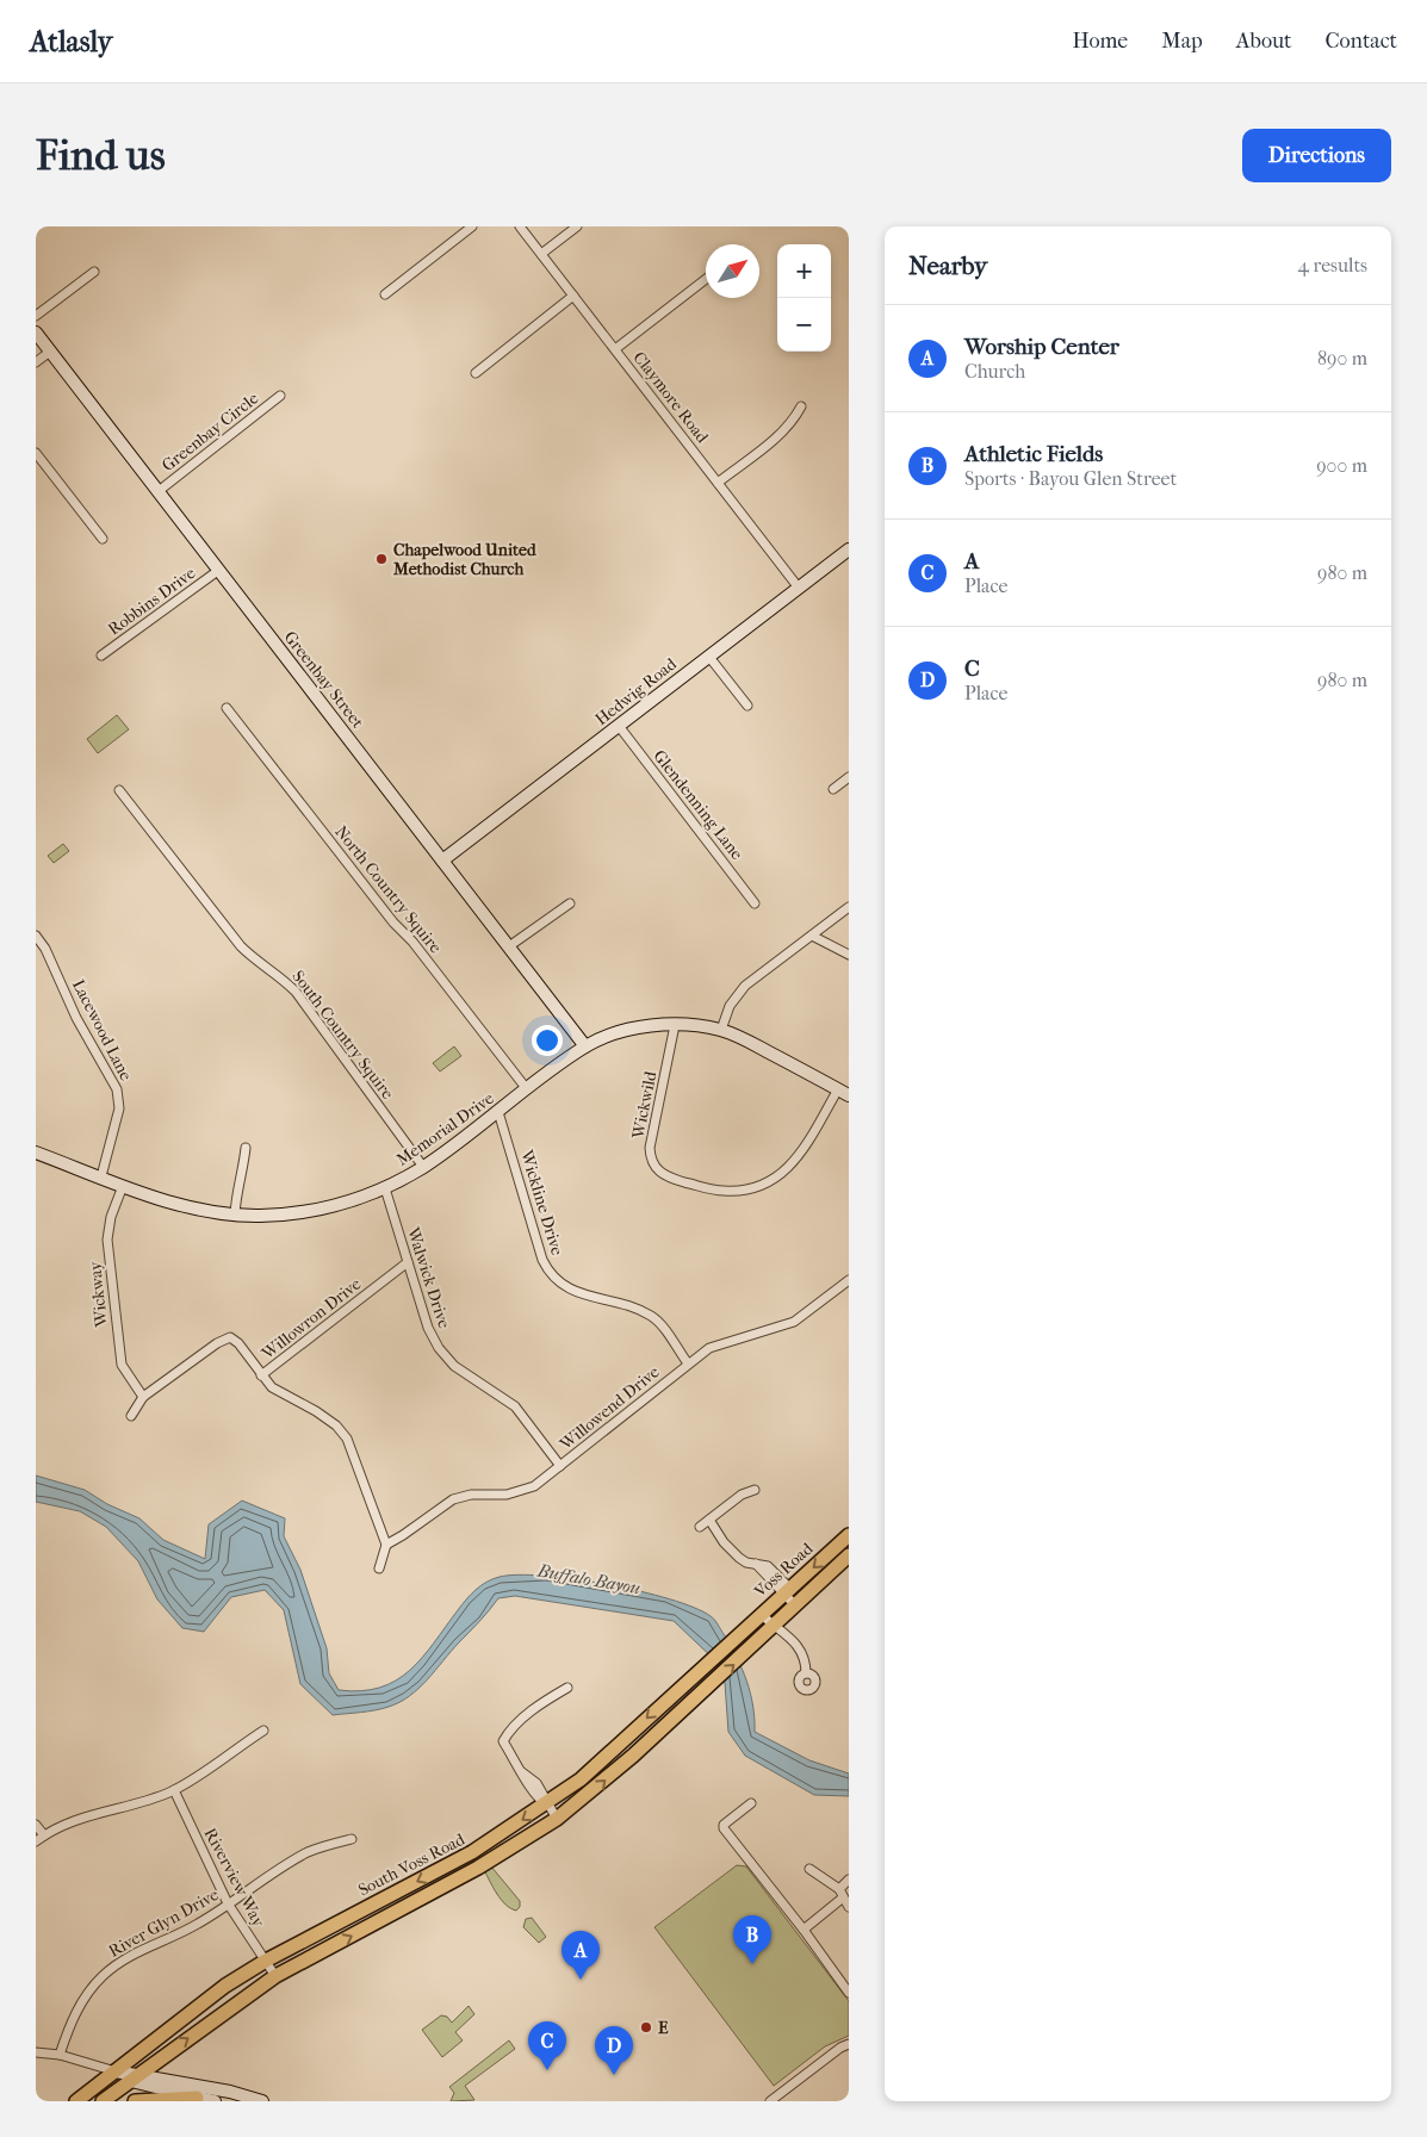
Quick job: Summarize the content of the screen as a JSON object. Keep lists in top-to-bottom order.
{
  "streets": {
    "main road": ["Voss Road", "South Voss Road"],
    "street": [
      "Claymore Road",
      "Greenbay Circle",
      "Robbins Drive",
      "Greenbay Street",
      "Hedwig Road",
      "Glendenning Lane",
      "North Country Squire",
      "Lacewood Lane",
      "South Country Squire",
      "Wickwild",
      "Memorial Drive",
      "Wickline Drive",
      "Walwick Drive",
      "Wickway",
      "Willowron Drive",
      "Willowend Drive",
      "Riverview Way",
      "River Glyn Drive"
    ]
  },
  "crossings": [
    ["Claymore Road", "Hedwig Road"],
    ["Greenbay Circle", "Greenbay Street"],
    ["Robbins Drive", "Greenbay Street"],
    ["Greenbay Street", "Hedwig Road"],
    ["Greenbay Street", "Memorial Drive"],
    ["Hedwig Road", "Glendenning Lane"],
    ["North Country Squire", "Memorial Drive"],
    ["Lacewood Lane", "Memorial Drive"],
    ["South Country Squire", "Memorial Drive"],
    ["Wickwild", "Memorial Drive"],
    ["Memorial Drive", "Wickline Drive"],
    ["Memorial Drive", "Walwick Drive"],
    ["Memorial Drive", "Wickway"],
    ["Wickline Drive", "Willowend Drive"],
    ["Walwick Drive", "Willowron Drive"],
    ["Walwick Drive", "Willowend Drive"],
    ["Wickway", "Willowron Drive"],
    ["Voss Road", "South Voss Road"],
    ["South Voss Road", "Riverview Way"],
    ["Riverview Way", "River Glyn Drive"]
  ],
  "water": ["Buffalo Bayou"],
  "places": ["Chapelwood United Methodist Church", "E"],
  "north": "top right",
  "page": {
    "header": "Atlasly",
    "nav": [
      "Home",
      "Map",
      "About",
      "Contact"
    ],
    "buttons": "Directions",
    "title": "Find us",
    "heading": ["Nearby", "4 results"],
    "map_buttons": ["+", "−"],
    "list": [
      {
        "mark": "A",
        "name": "Worship Center",
        "note": "Church",
        "value": "890 m"
      },
      {
        "mark": "B",
        "name": "Athletic Fields",
        "note": "Sports · Bayou Glen Street",
        "value": "900 m"
      },
      {
        "mark": "C",
        "name": "A",
        "note": "Place",
        "value": "980 m"
      },
      {
        "mark": "D",
        "name": "C",
        "note": "Place",
        "value": "980 m"
      }
    ],
    "pins": [
      "B",
      "A",
      "C",
      "D"
    ]
  }
}
